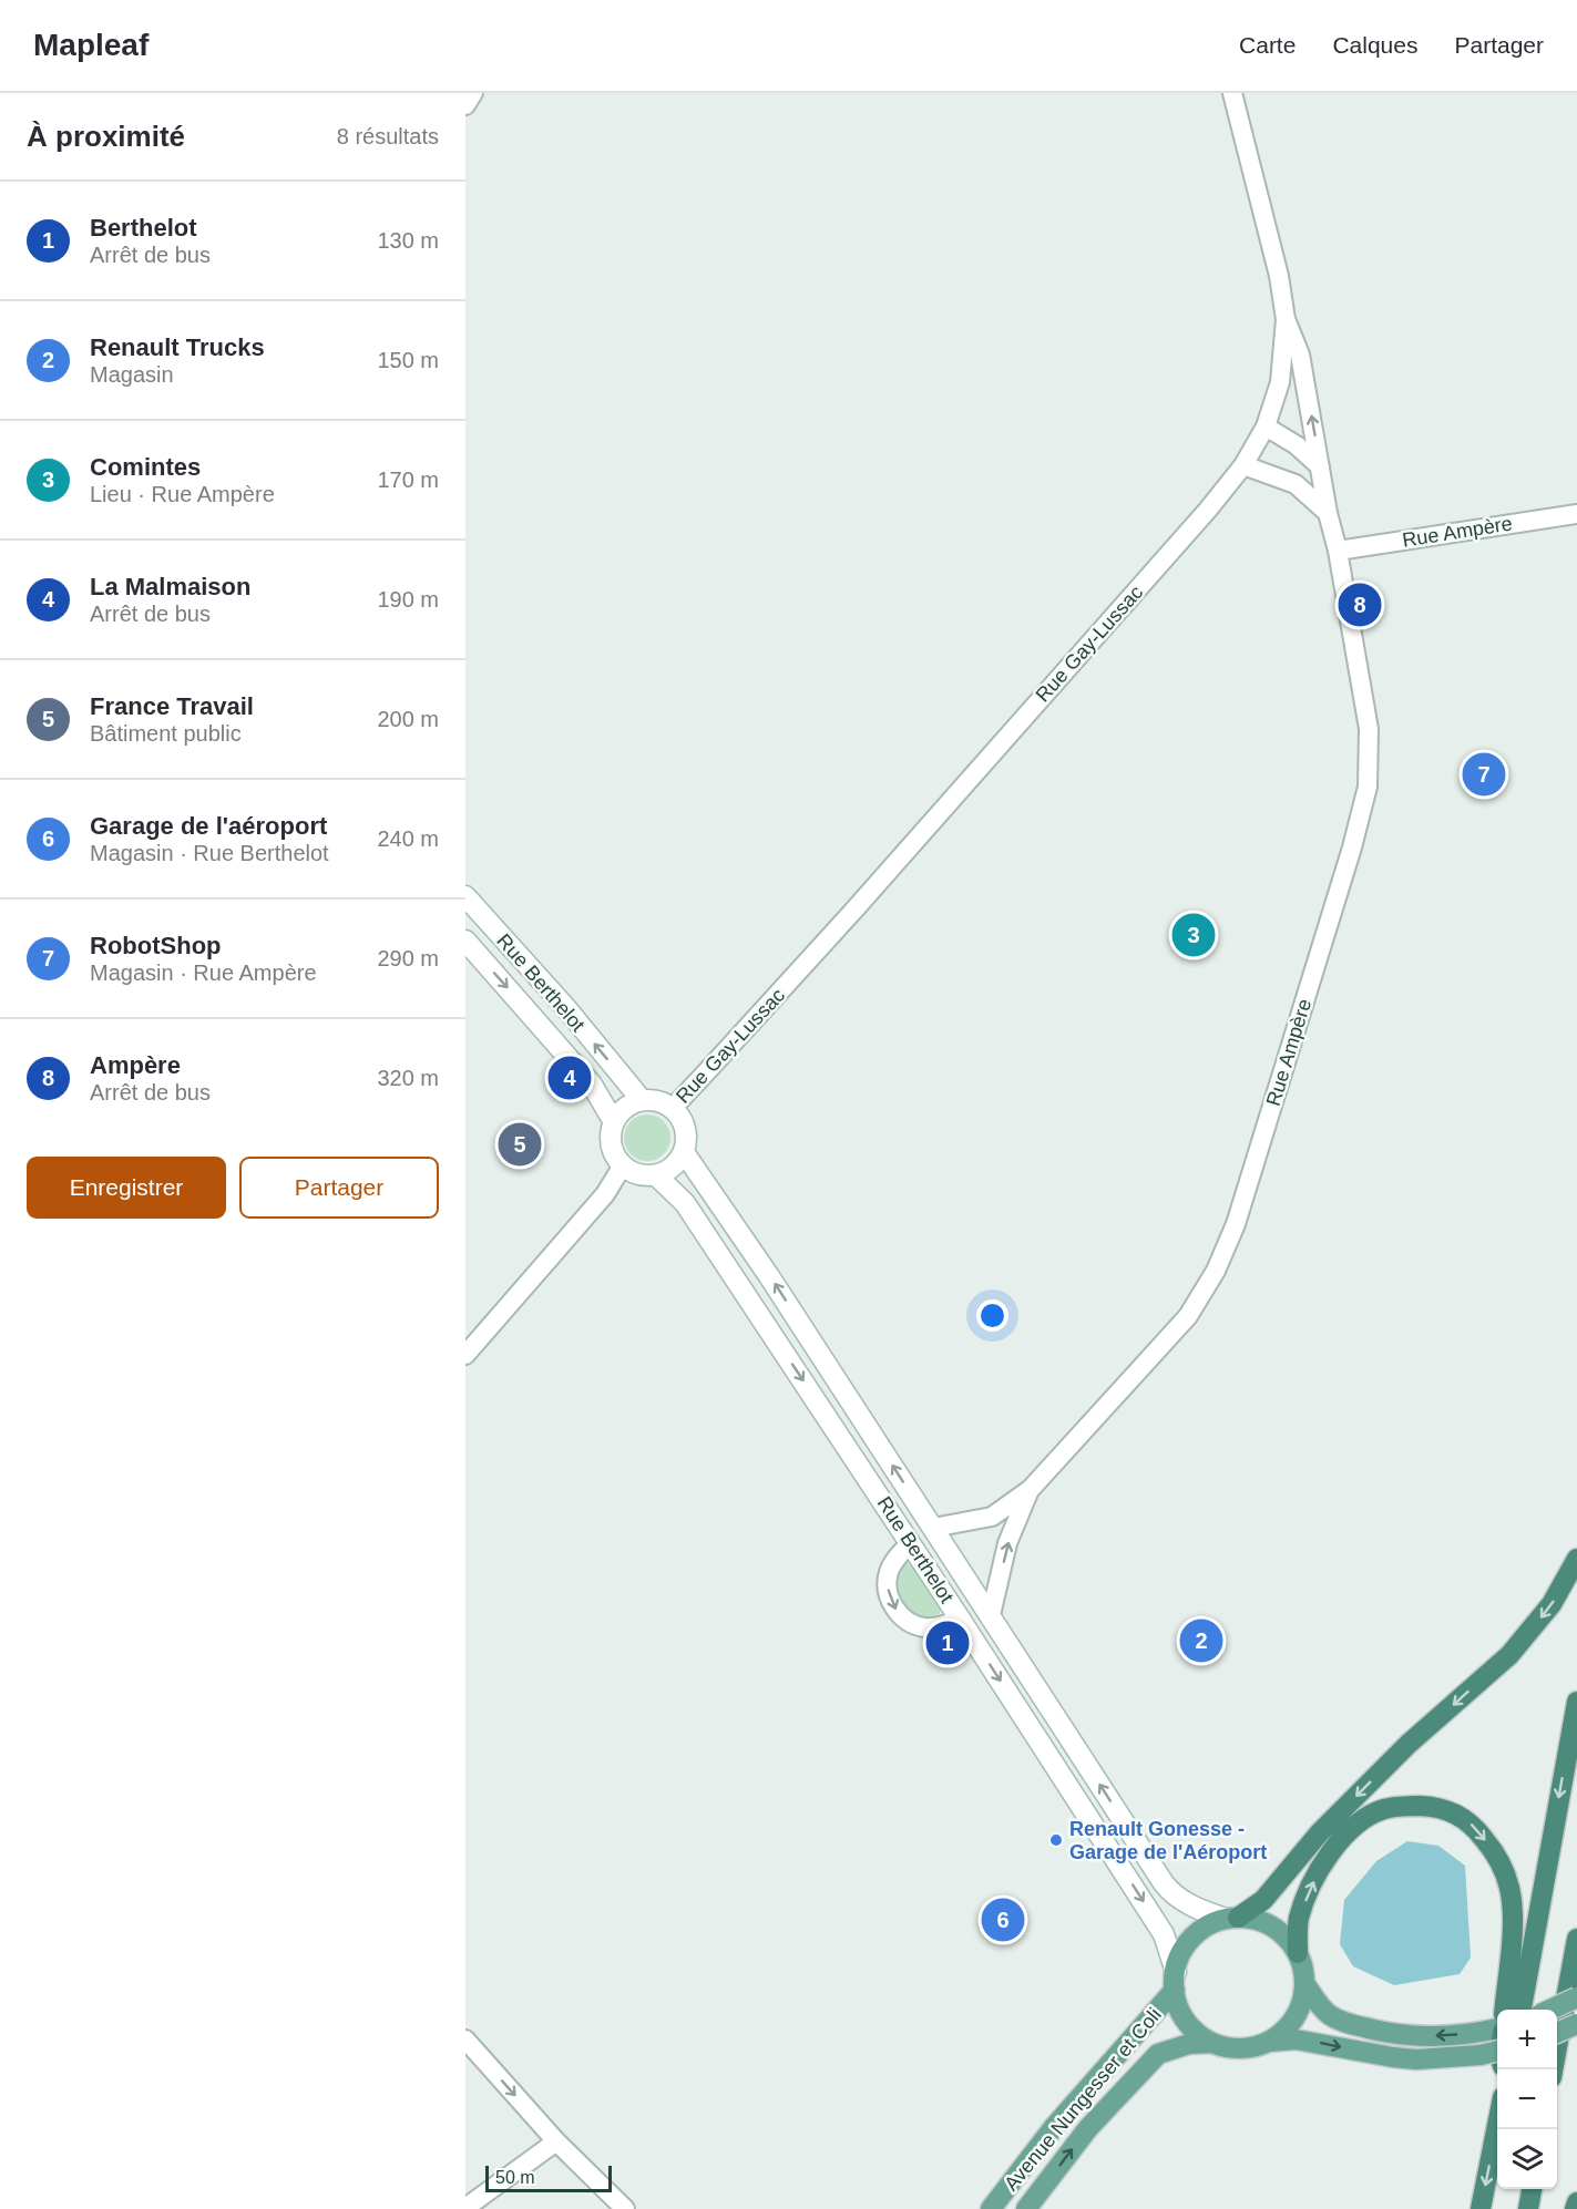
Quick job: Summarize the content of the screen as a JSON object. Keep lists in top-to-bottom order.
{
  "streets": {
    "main road": ["Rue Berthelot", "Avenue Nungesser et Coli"],
    "street": ["Rue Ampère", "Rue Gay-Lussac"]
  },
  "crossings": [
    ["Rue Ampère", "Rue Gay-Lussac"],
    ["Rue Ampère", "Rue Berthelot"],
    ["Rue Gay-Lussac", "Rue Berthelot"],
    ["Rue Berthelot", "Avenue Nungesser et Coli"]
  ],
  "places": ["Renault Gonesse - Garage de l'Aéroport"],
  "scale_bar": "50 m",
  "page": {
    "header": "Mapleaf",
    "nav": ["Carte", "Calques", "Partager"],
    "heading": ["À proximité", "8 résultats"],
    "list": [
      {
        "mark": "1",
        "name": "Berthelot",
        "note": "Arrêt de bus",
        "value": "130 m"
      },
      {
        "mark": "2",
        "name": "Renault Trucks",
        "note": "Magasin",
        "value": "150 m"
      },
      {
        "mark": "3",
        "name": "Comintes",
        "note": "Lieu · Rue Ampère",
        "value": "170 m"
      },
      {
        "mark": "4",
        "name": "La Malmaison",
        "note": "Arrêt de bus",
        "value": "190 m"
      },
      {
        "mark": "5",
        "name": "France Travail",
        "note": "Bâtiment public",
        "value": "200 m"
      },
      {
        "mark": "6",
        "name": "Garage de l'aéroport",
        "note": "Magasin · Rue Berthelot",
        "value": "240 m"
      },
      {
        "mark": "7",
        "name": "RobotShop",
        "note": "Magasin · Rue Ampère",
        "value": "290 m"
      },
      {
        "mark": "8",
        "name": "Ampère",
        "note": "Arrêt de bus",
        "value": "320 m"
      }
    ],
    "pins": [
      "8",
      "7",
      "3",
      "4",
      "5",
      "2",
      "1",
      "6"
    ],
    "buttons": ["Enregistrer", "Partager"],
    "map_buttons": ["+", "−"],
    "scale": "50 m"
  }
}
